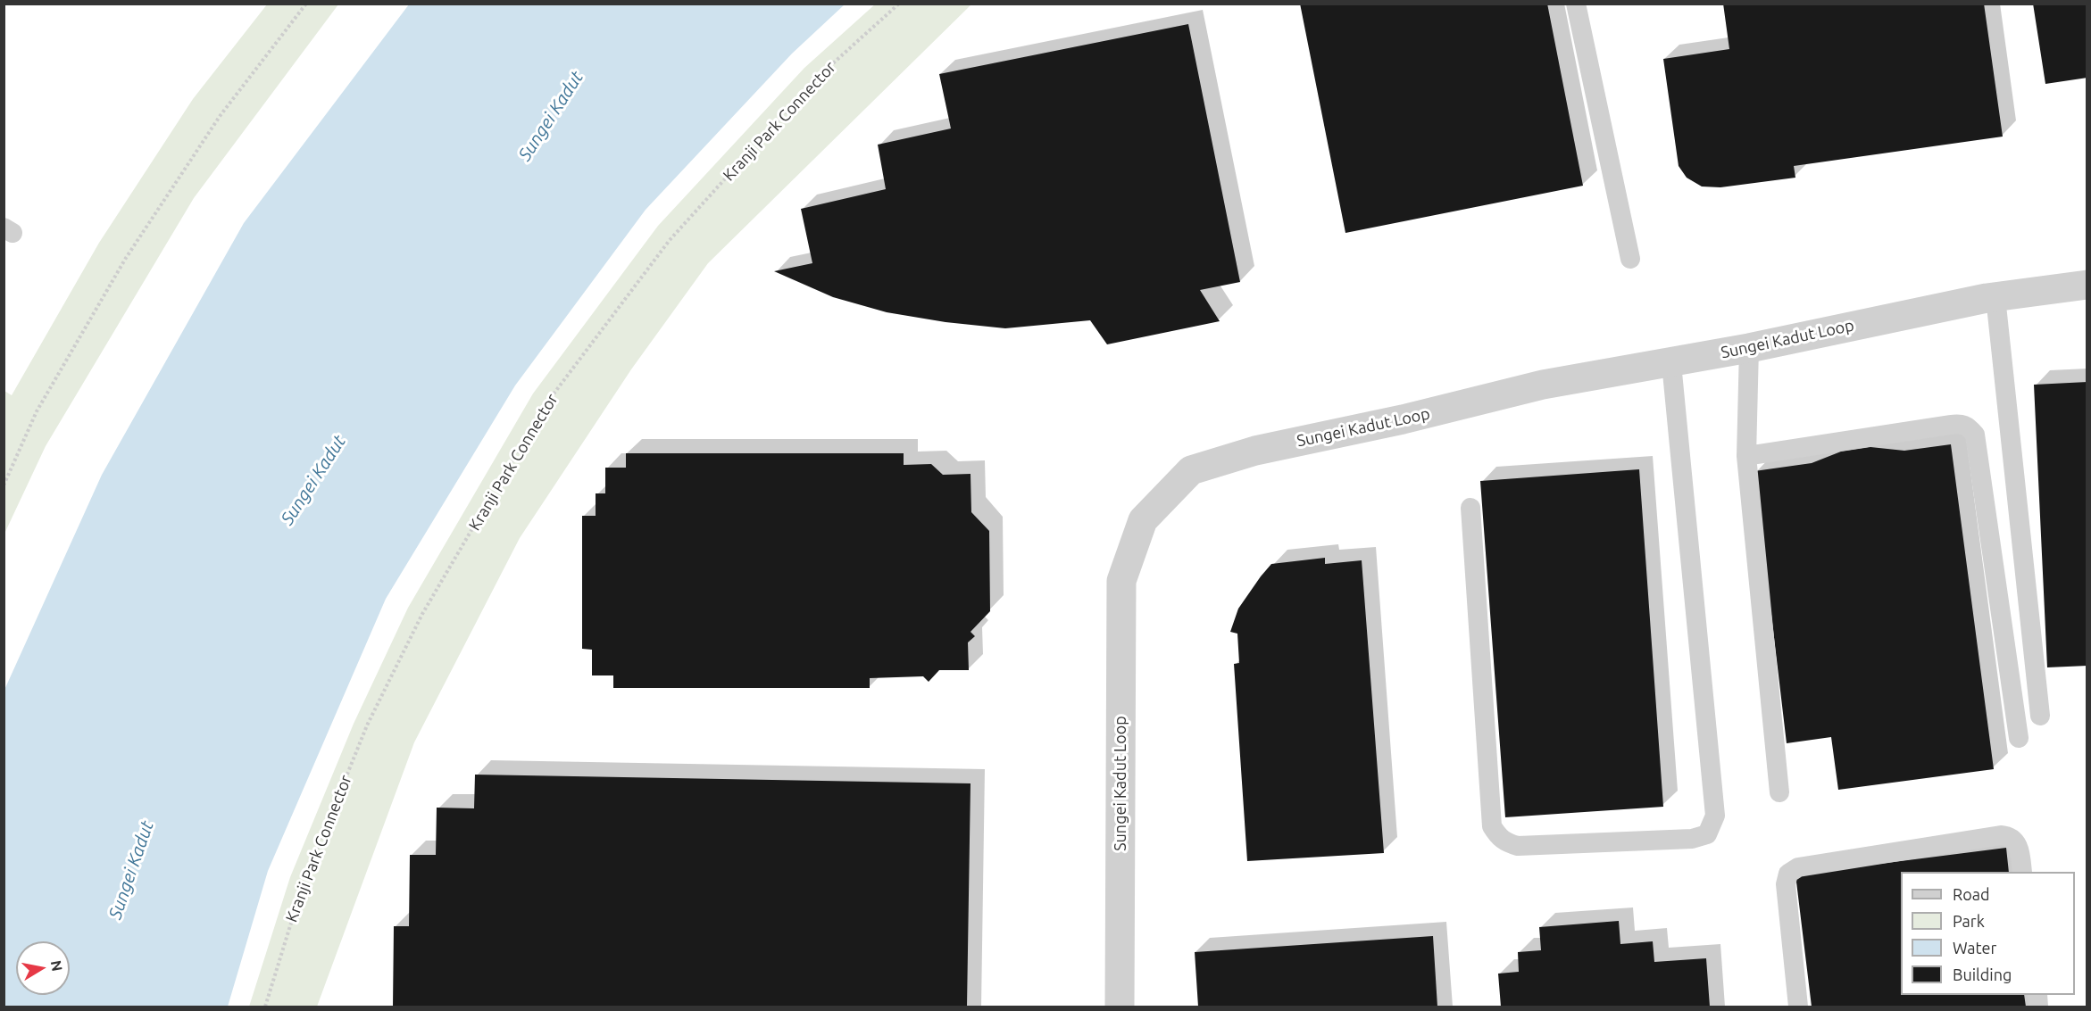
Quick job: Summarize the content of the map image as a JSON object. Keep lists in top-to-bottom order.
{
  "streets": {
    "street": ["Sungei Kadut Loop"],
    "path": ["Kranji Park Connector"]
  },
  "water": ["Sungei Kadut"],
  "legend": [
    "Road",
    "Park",
    "Water",
    "Building"
  ],
  "north": "right"
}
